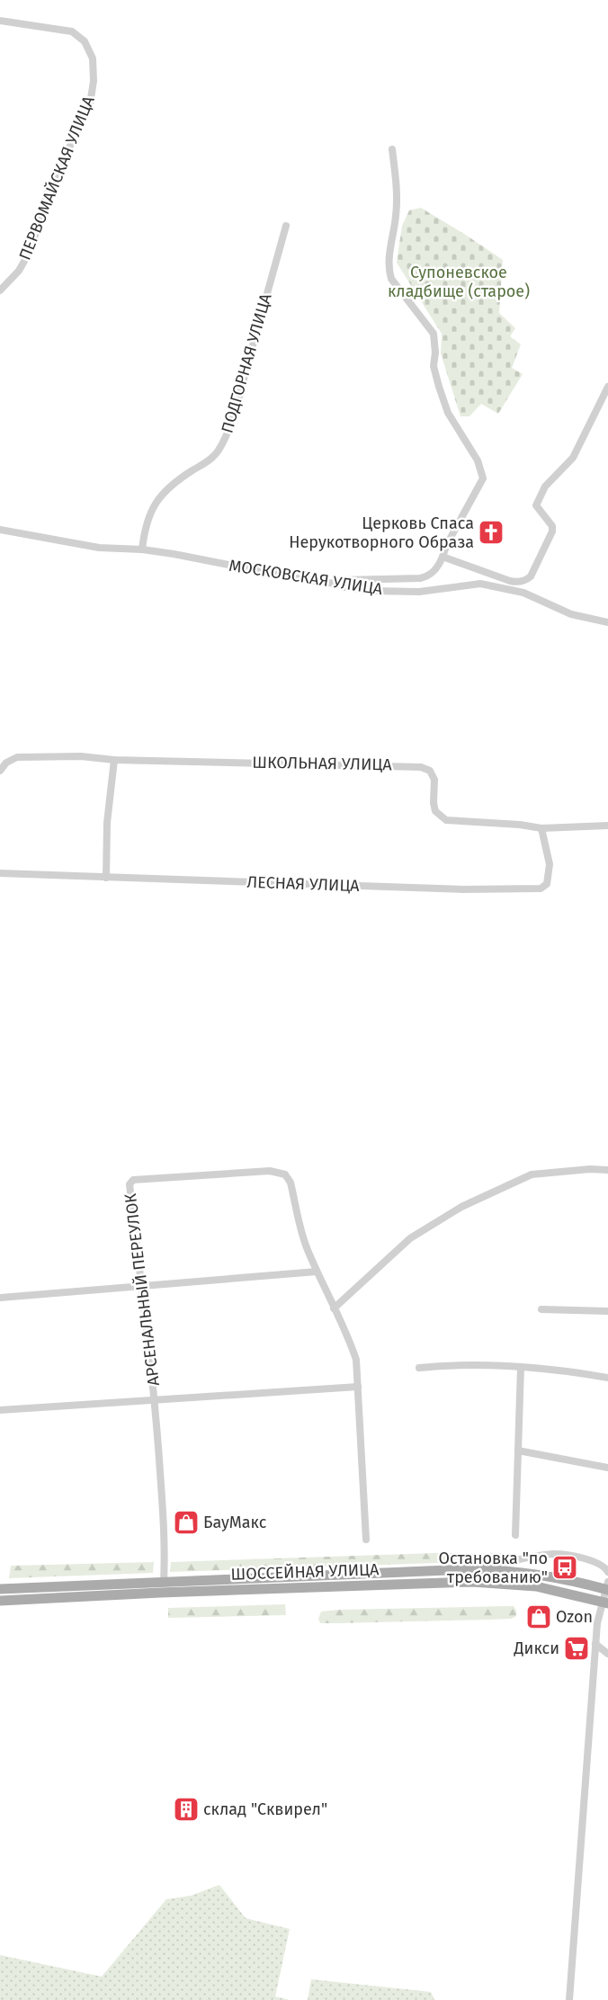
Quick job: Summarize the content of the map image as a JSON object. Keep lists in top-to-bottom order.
{
  "streets": {
    "main road": ["ШОССЕЙНАЯ УЛИЦА"],
    "street": [
      "ПЕРВОМАЙСКАЯ УЛИЦА",
      "ПОДГОРНАЯ УЛИЦА",
      "МОСКОВСКАЯ УЛИЦА",
      "ШКОЛЬНАЯ УЛИЦА",
      "ЛЕСНАЯ УЛИЦА",
      "АРСЕНАЛЬНЫЙ ПЕРЕУЛОК"
    ]
  },
  "crossings": [
    ["ПОДГОРНАЯ УЛИЦА", "МОСКОВСКАЯ УЛИЦА"],
    ["ШКОЛЬНАЯ УЛИЦА", "ЛЕСНАЯ УЛИЦА"],
    ["АРСЕНАЛЬНЫЙ ПЕРЕУЛОК", "ШОССЕЙНАЯ УЛИЦА"]
  ],
  "parks": ["Супоневское кладбище (старое)"],
  "places": {
    "church": ["Церковь Спаса Нерукотворного Образа"],
    "shop": ["БауМакс", "Ozon"],
    "bus stop": ["Остановка \"по требованию\""],
    "supermarket": ["Дикси"],
    "building": ["склад \"Сквирел\""]
  }
}
